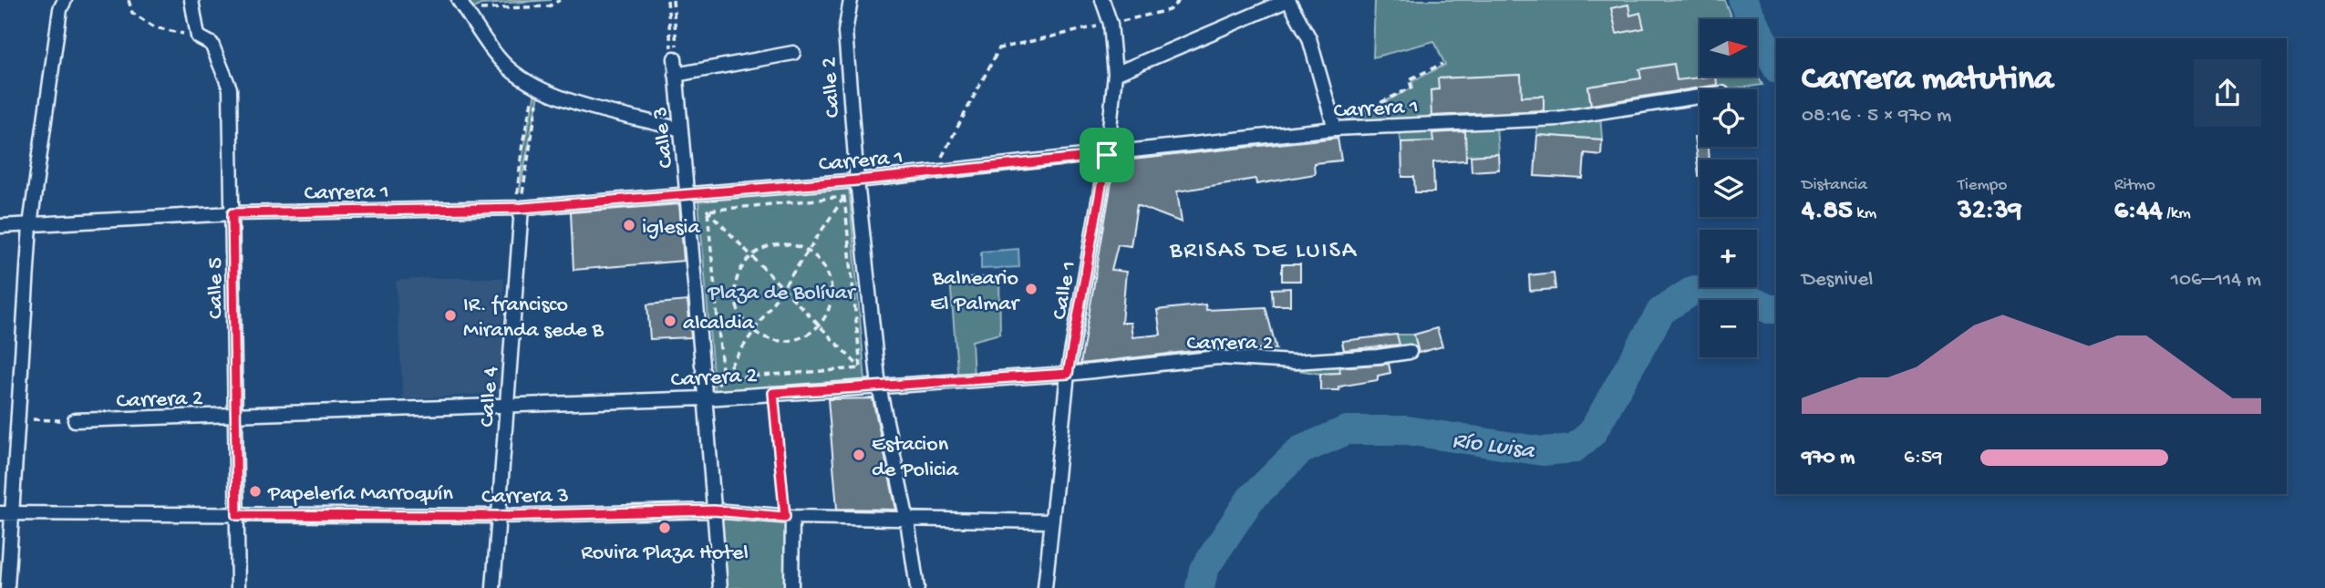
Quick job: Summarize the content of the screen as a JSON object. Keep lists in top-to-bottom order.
{
  "streets": {
    "street": [
      "Calle 2",
      "Carrera 1",
      "Calle 3",
      "Calle 5",
      "Calle 1",
      "Carrera 2",
      "Calle 4",
      "Carrera 3"
    ]
  },
  "crossings": [
    ["Calle 2", "Carrera 1"],
    ["Calle 2", "Carrera 2"],
    ["Calle 2", "Carrera 3"],
    ["Carrera 1", "Calle 3"],
    ["Carrera 1", "Calle 5"],
    ["Carrera 1", "Calle 1"],
    ["Carrera 1", "Calle 4"],
    ["Calle 3", "Carrera 2"],
    ["Calle 3", "Carrera 3"],
    ["Calle 5", "Carrera 2"],
    ["Calle 5", "Carrera 3"],
    ["Calle 1", "Carrera 2"],
    ["Calle 1", "Carrera 3"],
    ["Carrera 2", "Calle 4"],
    ["Calle 4", "Carrera 3"]
  ],
  "districts": ["BRISAS DE LUISA"],
  "water": ["Río Luisa"],
  "parks": ["Plaza de Bolívar"],
  "places": [
    "iglesia",
    "Balneario El Palmar",
    "IR. francisco Miranda sede B",
    "alcaldia",
    "Estacion de Policia",
    "Papelería Marroquín",
    "Rovira Plaza Hotel"
  ],
  "north": "right",
  "page": {
    "map_buttons": ["+", "−"],
    "heading": ["Carrera matutina", "08:16 · 5 × 970 m"],
    "stats": [
      ["Distancia", "4.85 km"],
      ["Tiempo", "32:39"],
      ["Ritmo", "6:44 /km"]
    ],
    "chart": ["Desnivel", "106–114 m"],
    "list": [
      {
        "name": "970 m",
        "note": "6:59"
      }
    ]
  }
}
